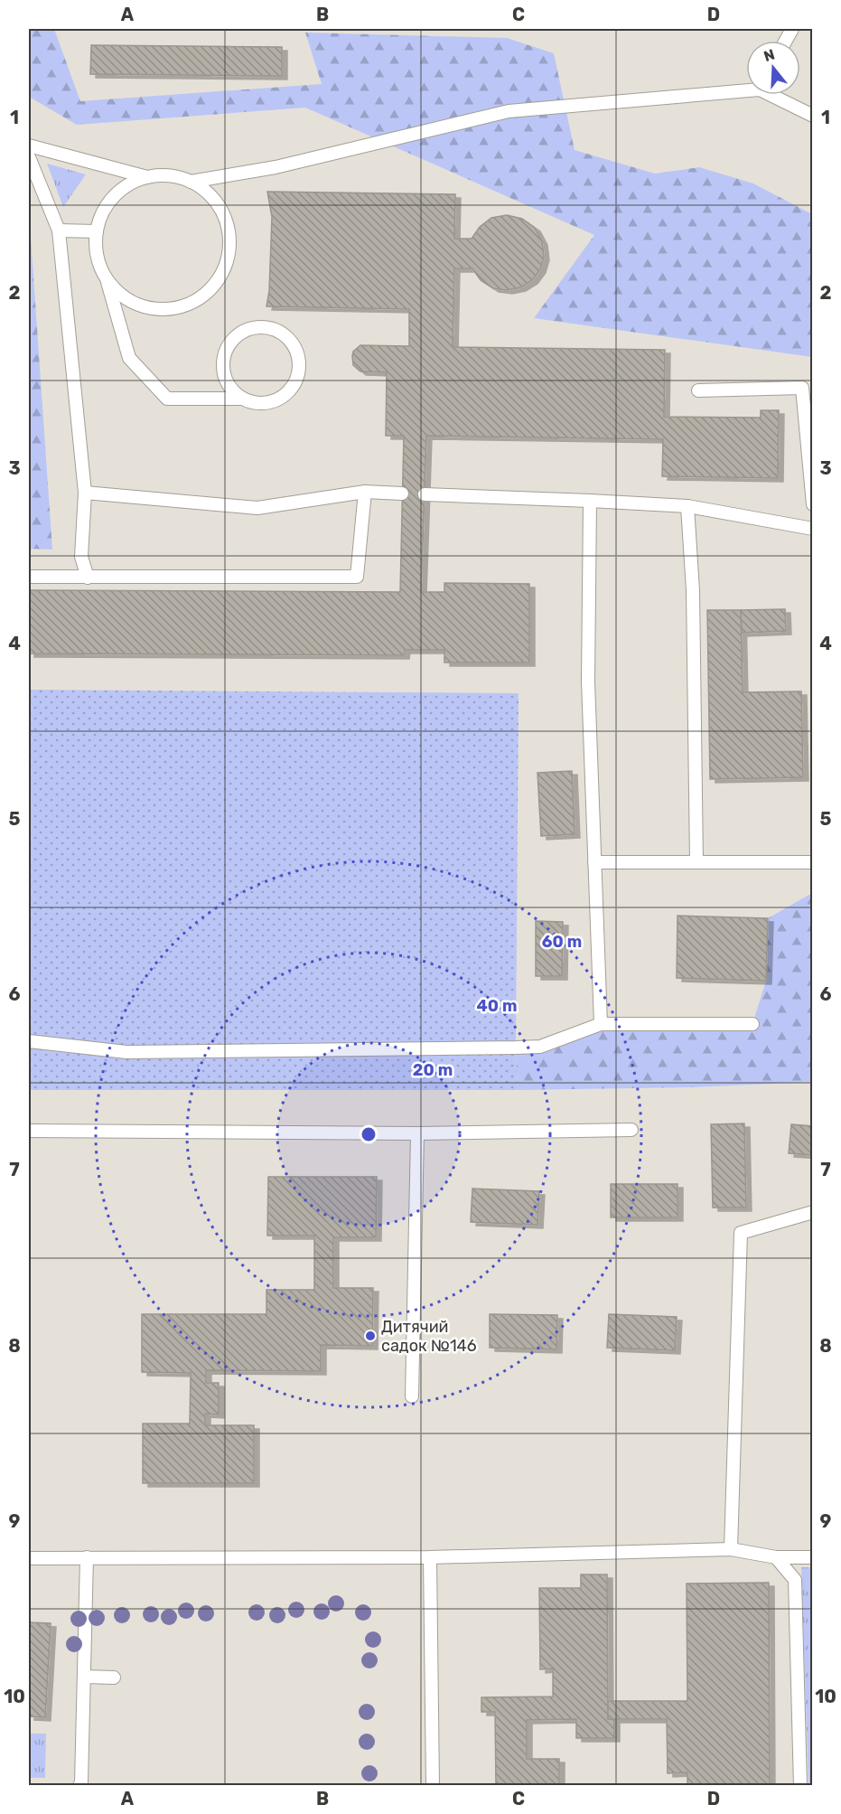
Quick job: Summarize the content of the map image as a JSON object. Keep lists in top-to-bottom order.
{
  "places": ["Дитячий садок №146"],
  "north": "top",
  "grid": {
    "columns": [
      "A",
      "B",
      "C",
      "D"
    ],
    "rows": [
      "1",
      "2",
      "3",
      "4",
      "5",
      "6",
      "7",
      "8",
      "9",
      "10"
    ]
  },
  "rings": ["60 m", "40 m", "20 m"]
}
